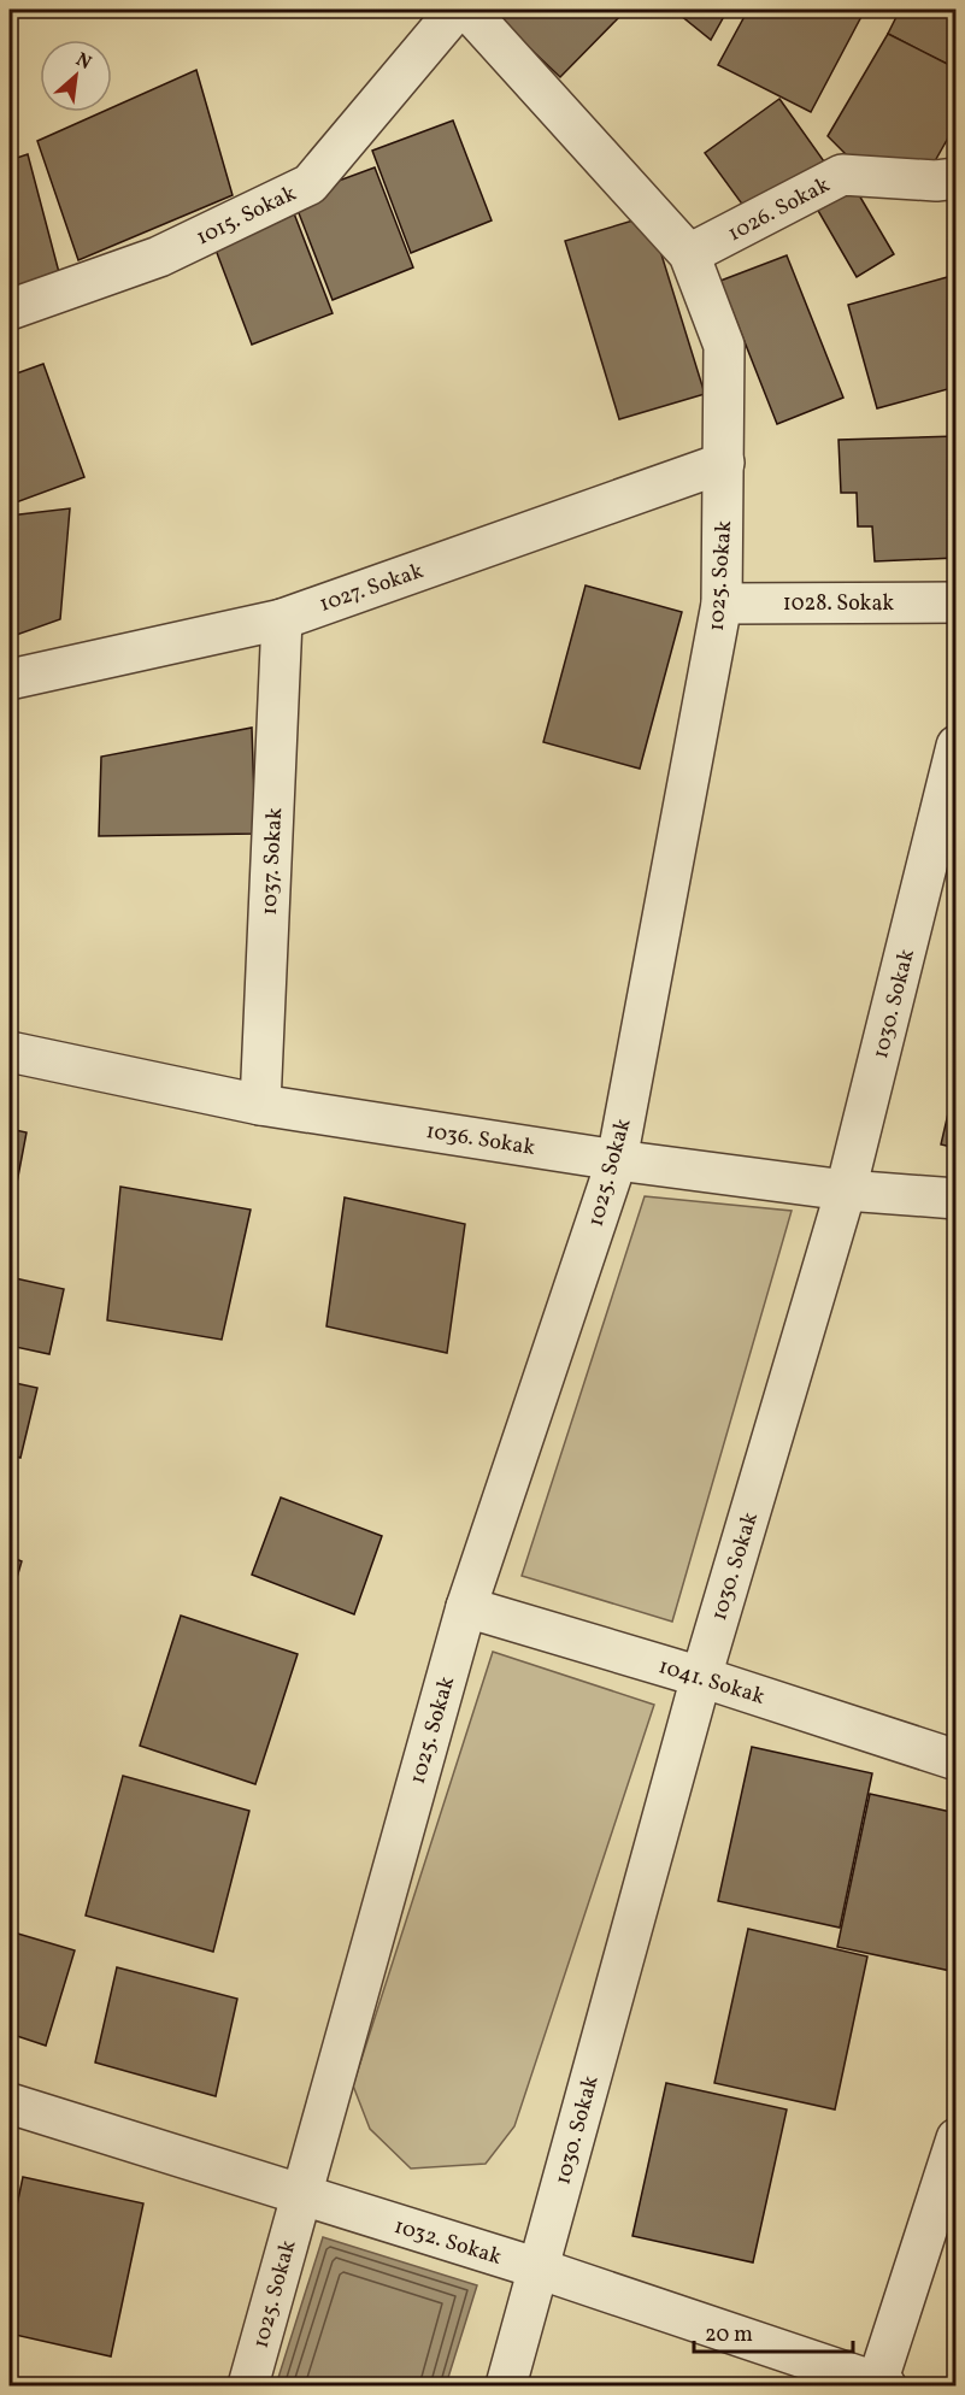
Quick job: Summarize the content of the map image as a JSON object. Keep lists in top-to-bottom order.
{
  "streets": {
    "street": [
      "1026. Sokak",
      "1015. Sokak",
      "1025. Sokak",
      "1027. Sokak",
      "1028. Sokak",
      "1037. Sokak",
      "1030. Sokak",
      "1036. Sokak",
      "1041. Sokak",
      "1032. Sokak"
    ]
  },
  "crossings": [
    ["1026. Sokak", "1025. Sokak"],
    ["1025. Sokak", "1027. Sokak"],
    ["1025. Sokak", "1028. Sokak"],
    ["1025. Sokak", "1036. Sokak"],
    ["1025. Sokak", "1041. Sokak"],
    ["1025. Sokak", "1032. Sokak"],
    ["1027. Sokak", "1037. Sokak"],
    ["1037. Sokak", "1036. Sokak"],
    ["1030. Sokak", "1036. Sokak"],
    ["1030. Sokak", "1041. Sokak"],
    ["1030. Sokak", "1032. Sokak"]
  ],
  "scale_bar": "20 m",
  "north": "top right"
}
